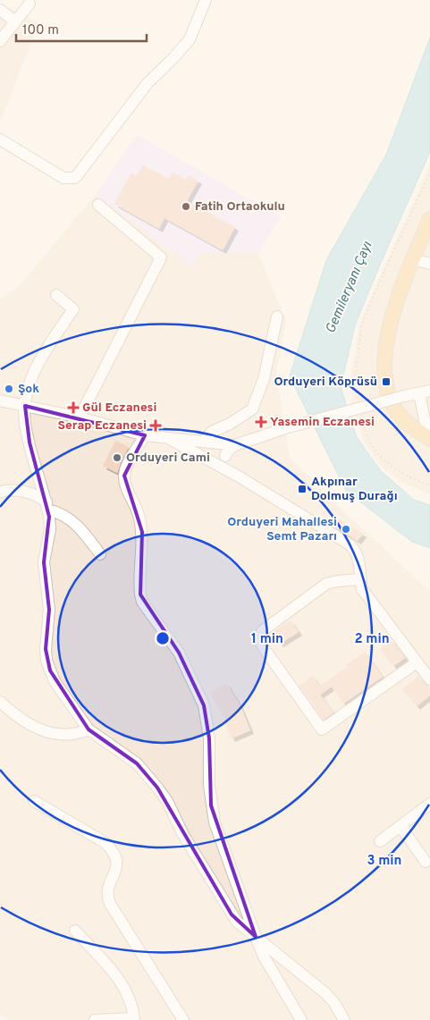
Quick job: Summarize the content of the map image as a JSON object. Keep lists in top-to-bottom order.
{
  "water": ["Gemileryanı Çayı"],
  "places": {
    "other": [
      "Fatih Ortaokulu",
      "Şok",
      "Orduyeri Cami",
      "Orduyeri Mahallesi Semt Pazarı"
    ],
    "transit": ["Orduyeri Köprüsü", "Akpınar Dolmuş Durağı"],
    "health": ["Gül Eczanesi", "Yasemin Eczanesi", "Serap Eczanesi"]
  },
  "scale_bar": "100 m",
  "rings": ["1 min", "2 min", "3 min"]
}
